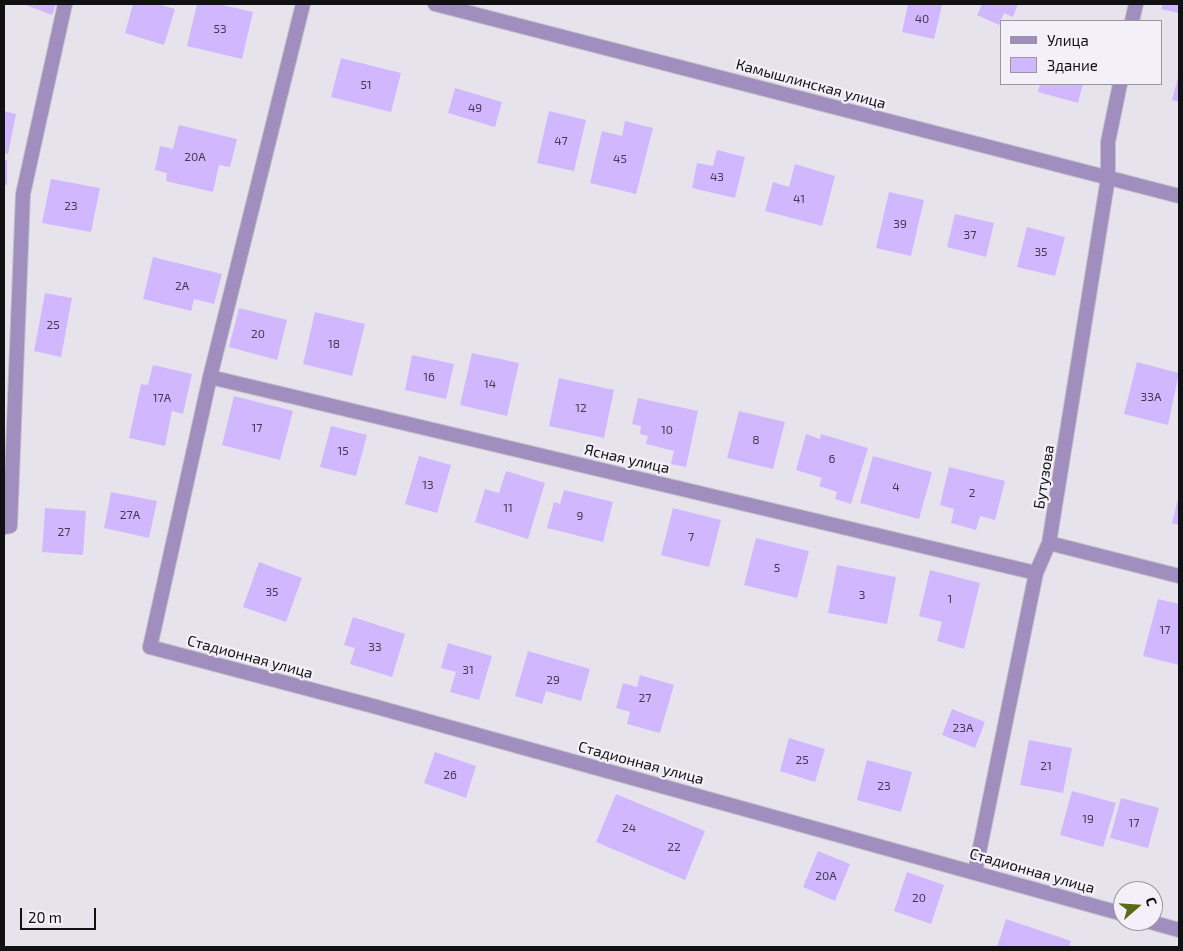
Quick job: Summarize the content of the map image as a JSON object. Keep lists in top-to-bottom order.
{
  "streets": {
    "street": [
      "Камышлинская улица",
      "Ясная улица",
      "Бутузова",
      "Стадионная улица"
    ]
  },
  "crossings": [
    ["Камышлинская улица", "Бутузова"],
    ["Ясная улица", "Бутузова"],
    ["Ясная улица", "Стадионная улица"],
    ["Бутузова", "Стадионная улица"]
  ],
  "house_numbers": [
    "40",
    "53",
    "51",
    "49",
    "47",
    "20А",
    "45",
    "43",
    "41",
    "23",
    "39",
    "37",
    "35",
    "2А",
    "25",
    "20",
    "18",
    "16",
    "14",
    "33А",
    "17А",
    "12",
    "17",
    "10",
    "8",
    "15",
    "6",
    "13",
    "4",
    "2",
    "11",
    "27А",
    "9",
    "27",
    "7",
    "5",
    "35",
    "3",
    "1",
    "17",
    "33",
    "31",
    "29",
    "27",
    "23А",
    "25",
    "21",
    "26",
    "23",
    "19",
    "17",
    "24",
    "22",
    "20А",
    "20"
  ],
  "legend": ["Улица", "Здание"],
  "scale_bar": "20 m",
  "north": "right"
}
